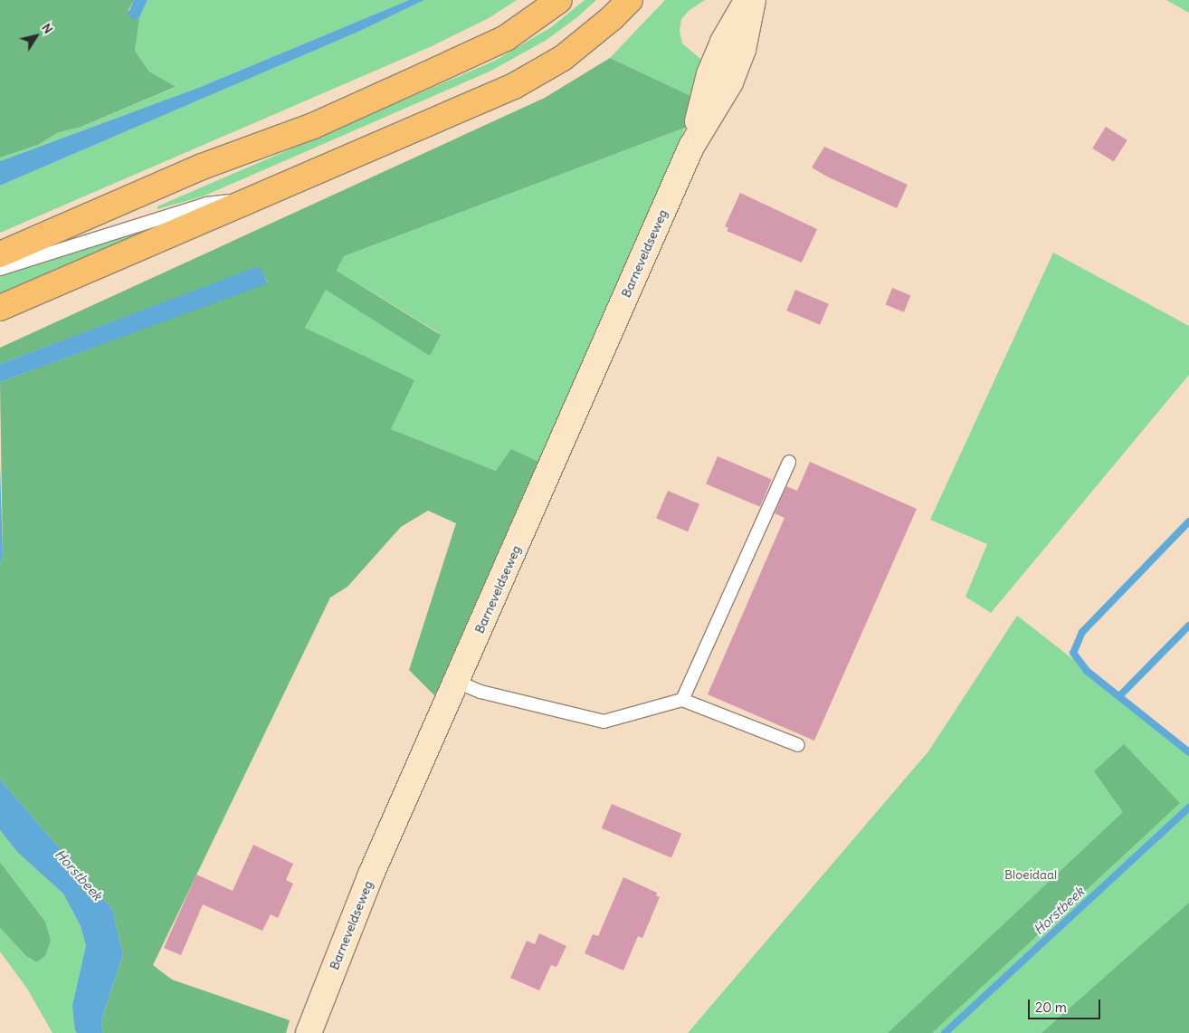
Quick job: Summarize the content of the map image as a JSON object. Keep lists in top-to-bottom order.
{
  "streets": {
    "street": ["Barneveldseweg"]
  },
  "water": ["Horstbeek"],
  "parks": ["Bloeidaal"],
  "scale_bar": "20 m",
  "north": "top right"
}
